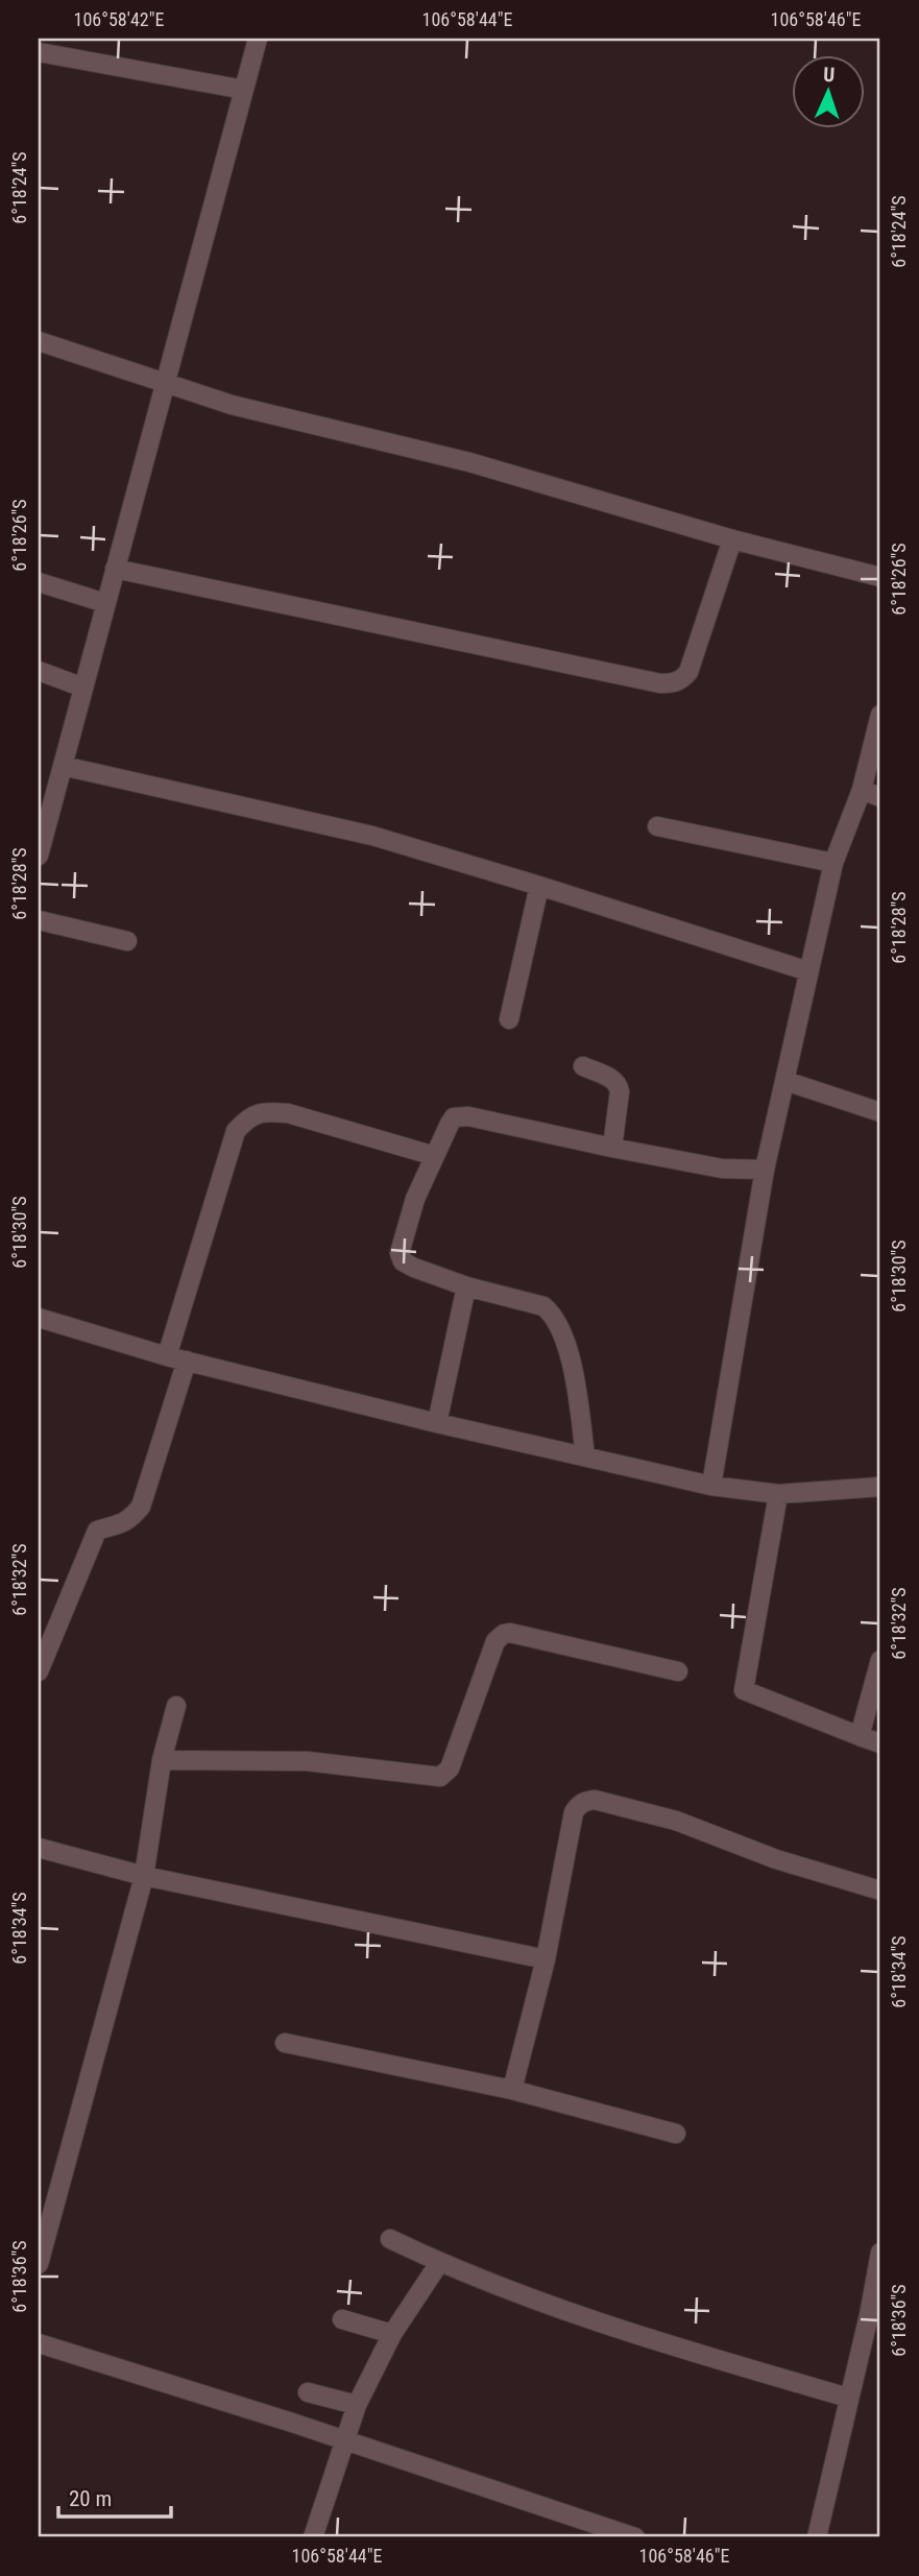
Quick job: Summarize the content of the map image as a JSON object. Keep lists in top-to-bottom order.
{
  "scale_bar": "20 m",
  "north": "top",
  "coordinates": [
    "106°58'42\"E",
    "106°58'44\"E",
    "106°58'46\"E",
    "6°18'24\"S",
    "6°18'26\"S",
    "6°18'28\"S",
    "6°18'30\"S",
    "6°18'32\"S",
    "6°18'34\"S",
    "6°18'36\"S"
  ]
}
